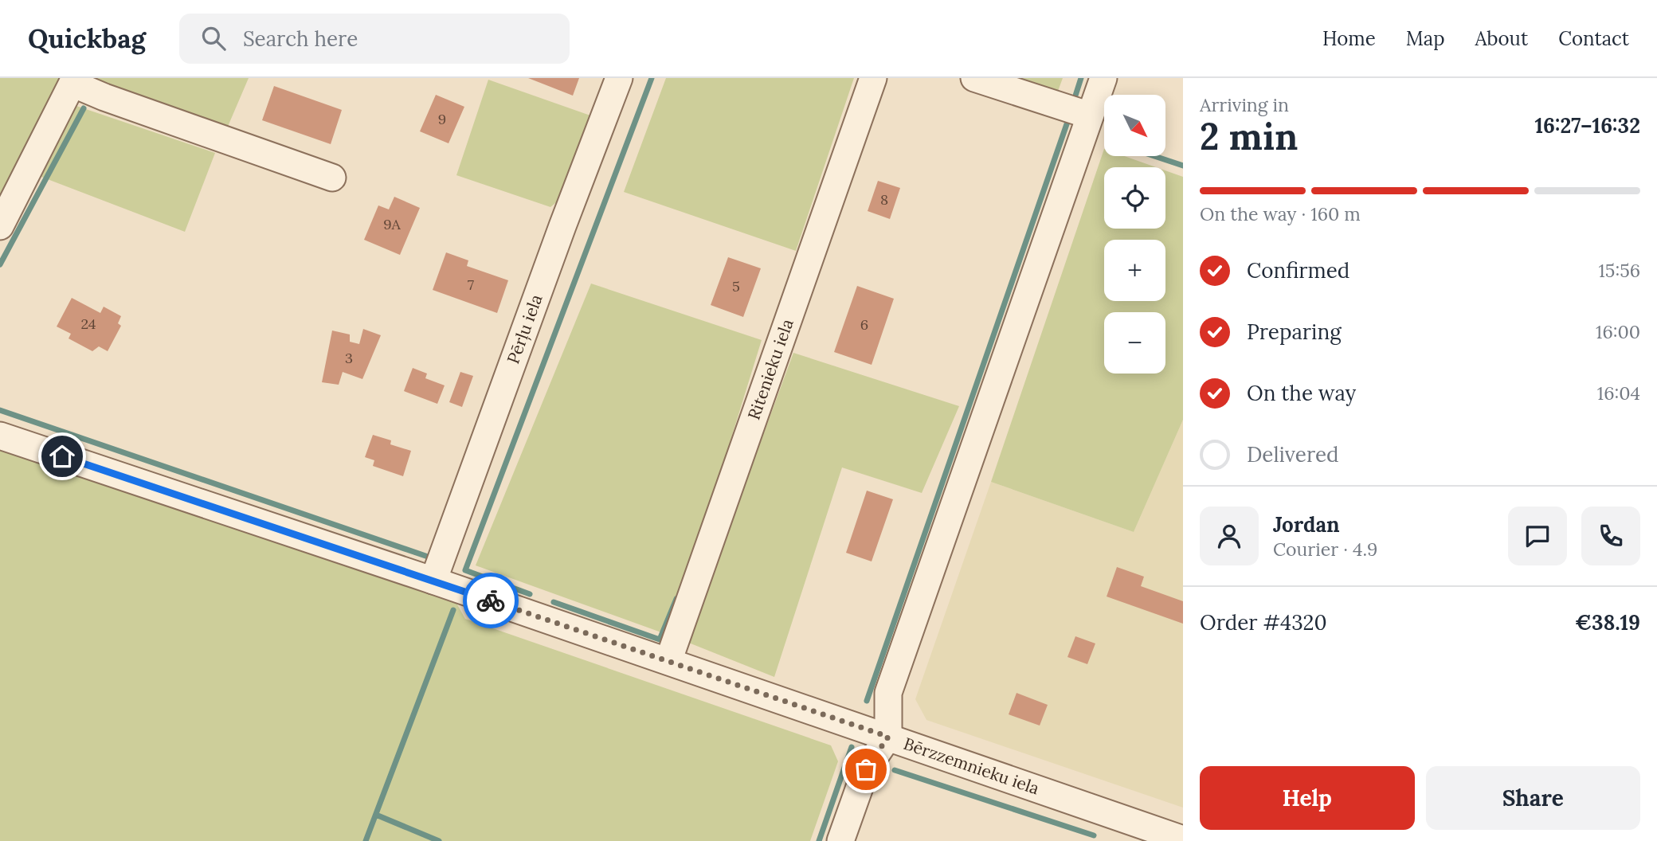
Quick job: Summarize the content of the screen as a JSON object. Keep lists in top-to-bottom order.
{
  "streets": {
    "street": ["Pērļu iela", "Ritenieku iela", "Bērzzemnieku iela"]
  },
  "crossings": [
    ["Pērļu iela", "Bērzzemnieku iela"],
    ["Ritenieku iela", "Bērzzemnieku iela"]
  ],
  "house_numbers": [
    "9",
    "8",
    "9A",
    "7",
    "5",
    "24",
    "6",
    "3"
  ],
  "north": "bottom right",
  "page": {
    "header": "Quickbag",
    "search": "Search here",
    "nav": [
      "Home",
      "Map",
      "About",
      "Contact"
    ],
    "heading": ["2 min", "Arriving in", "16:27–16:32"],
    "panel": [
      "Jordan",
      "Courier · 4.9",
      "Order #4320",
      "€38.19"
    ],
    "map_buttons": ["+", "−"],
    "bar": "On the way · 160 m",
    "list": [
      ["Confirmed", "15:56"],
      ["Preparing", "16:00"],
      ["On the way", "16:04"],
      "Delivered"
    ],
    "buttons": ["Help", "Share"]
  }
}
